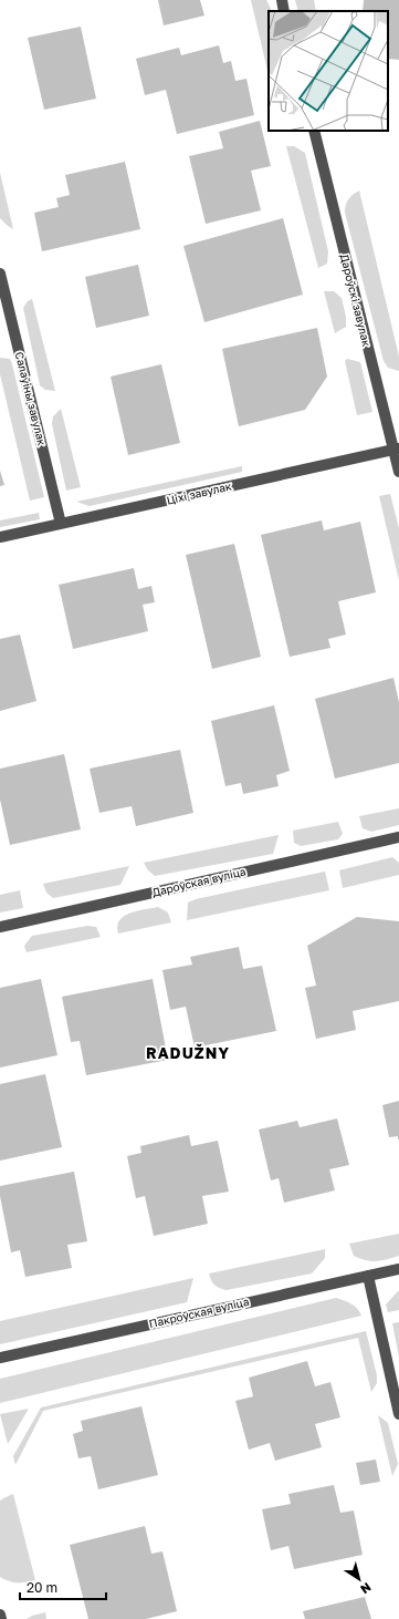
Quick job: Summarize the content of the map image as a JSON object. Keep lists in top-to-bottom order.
{
  "streets": {
    "street": [
      "Дароўскі завулак",
      "Салаўіны завулак",
      "Ціхі завулак",
      "Дароўская вуліца",
      "Пакроўская вуліца"
    ]
  },
  "crossings": [
    ["Дароўскі завулак", "Ціхі завулак"],
    ["Салаўіны завулак", "Ціхі завулак"]
  ],
  "districts": ["RADUŽNY"],
  "scale_bar": "20 m",
  "north": "bottom right"
}
